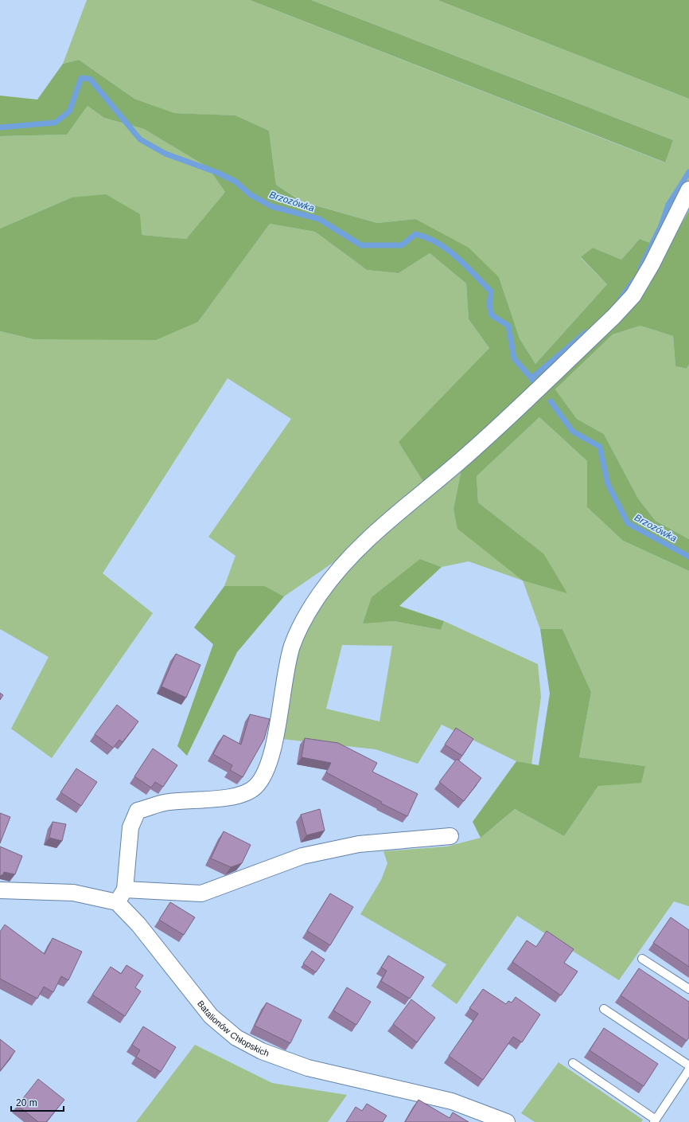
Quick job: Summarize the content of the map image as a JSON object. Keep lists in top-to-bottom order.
{
  "streets": {
    "street": ["Batalionów Chłopskich"]
  },
  "water": ["Brzozówka"],
  "scale_bar": "20 m"
}
